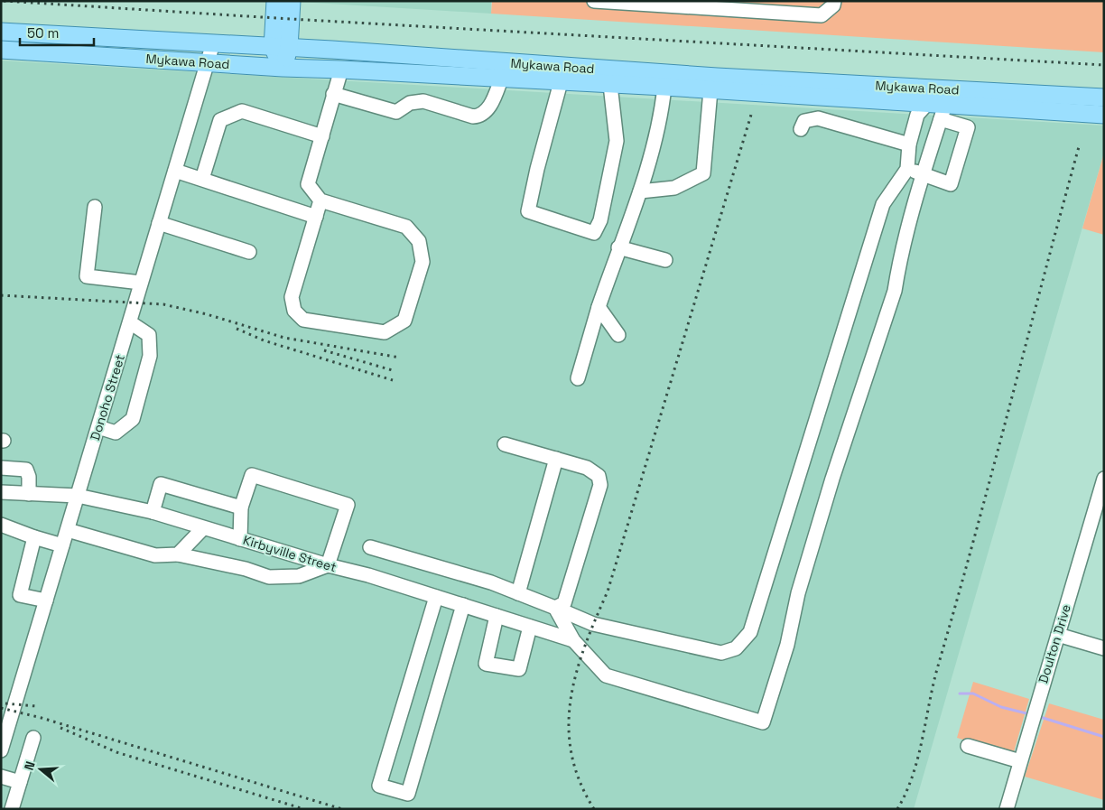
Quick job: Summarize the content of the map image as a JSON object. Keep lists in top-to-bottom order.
{
  "streets": {
    "main road": ["Mykawa Road"],
    "street": ["Donoho Street", "Kirbyville Street", "Doulton Drive"]
  },
  "crossings": [
    ["Mykawa Road", "Donoho Street"],
    ["Donoho Street", "Kirbyville Street"]
  ],
  "scale_bar": "50 m",
  "north": "left"
}
